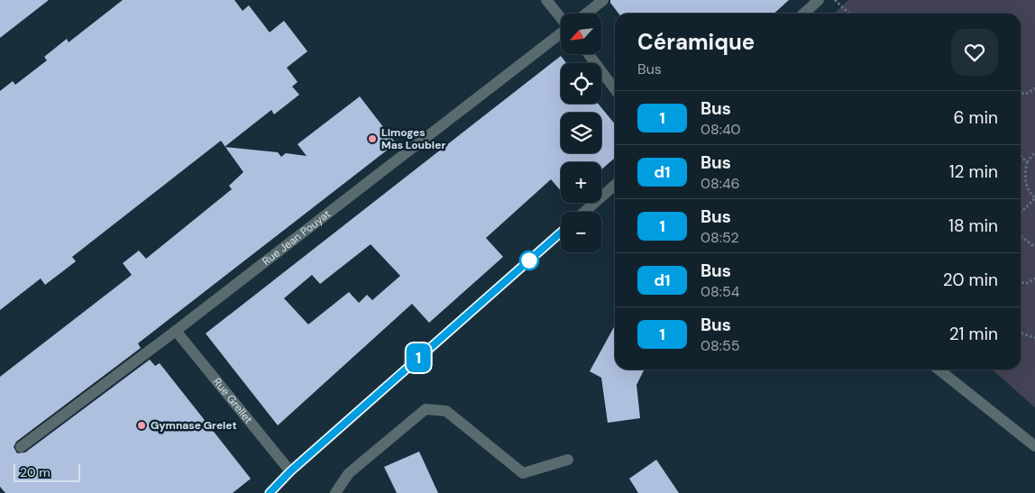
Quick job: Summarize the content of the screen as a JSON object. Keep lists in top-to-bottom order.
{
  "streets": {
    "street": ["Rue Jean Pouyat", "Rue Grellet"]
  },
  "crossings": [
    ["Rue Jean Pouyat", "Rue Grellet"]
  ],
  "places": ["Limoges Mas Loubier", "Gymnase Grelet"],
  "lines": ["bus line 1"],
  "scale_bar": "20 m",
  "north": "bottom left",
  "page": {
    "on_map": "1",
    "map_buttons": ["+", "−"],
    "heading": ["Céramique", "Bus"],
    "list": [
      {
        "mark": "1",
        "name": "Bus",
        "note": "08:40",
        "value": "6 min"
      },
      {
        "mark": "d1",
        "name": "Bus",
        "note": "08:46",
        "value": "12 min"
      },
      {
        "mark": "1",
        "name": "Bus",
        "note": "08:52",
        "value": "18 min"
      },
      {
        "mark": "d1",
        "name": "Bus",
        "note": "08:54",
        "value": "20 min"
      },
      {
        "mark": "1",
        "name": "Bus",
        "note": "08:55",
        "value": "21 min"
      }
    ],
    "scale": "20 m"
  }
}
